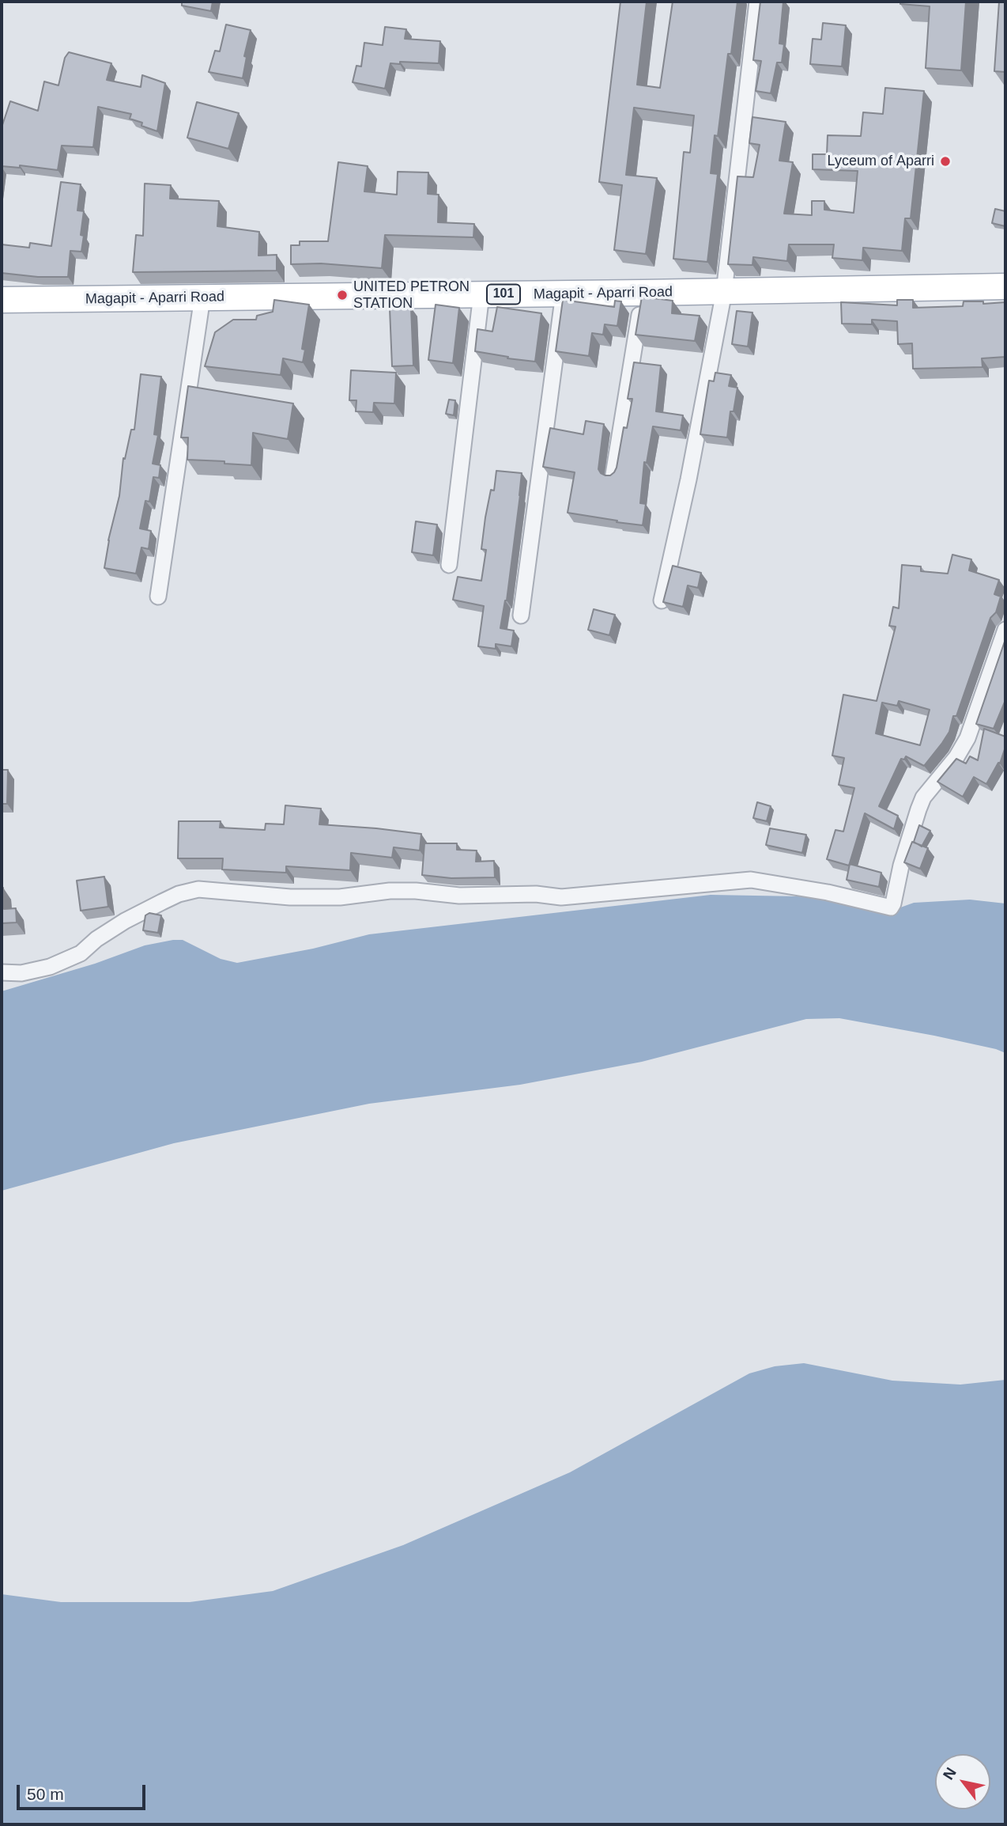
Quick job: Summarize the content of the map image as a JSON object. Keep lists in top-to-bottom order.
{
  "streets": {
    "main road": ["Magapit - Aparri Road", "101"]
  },
  "places": ["Lyceum of Aparri", "UNITED PETRON STATION"],
  "scale_bar": "50 m",
  "north": "top left"
}
